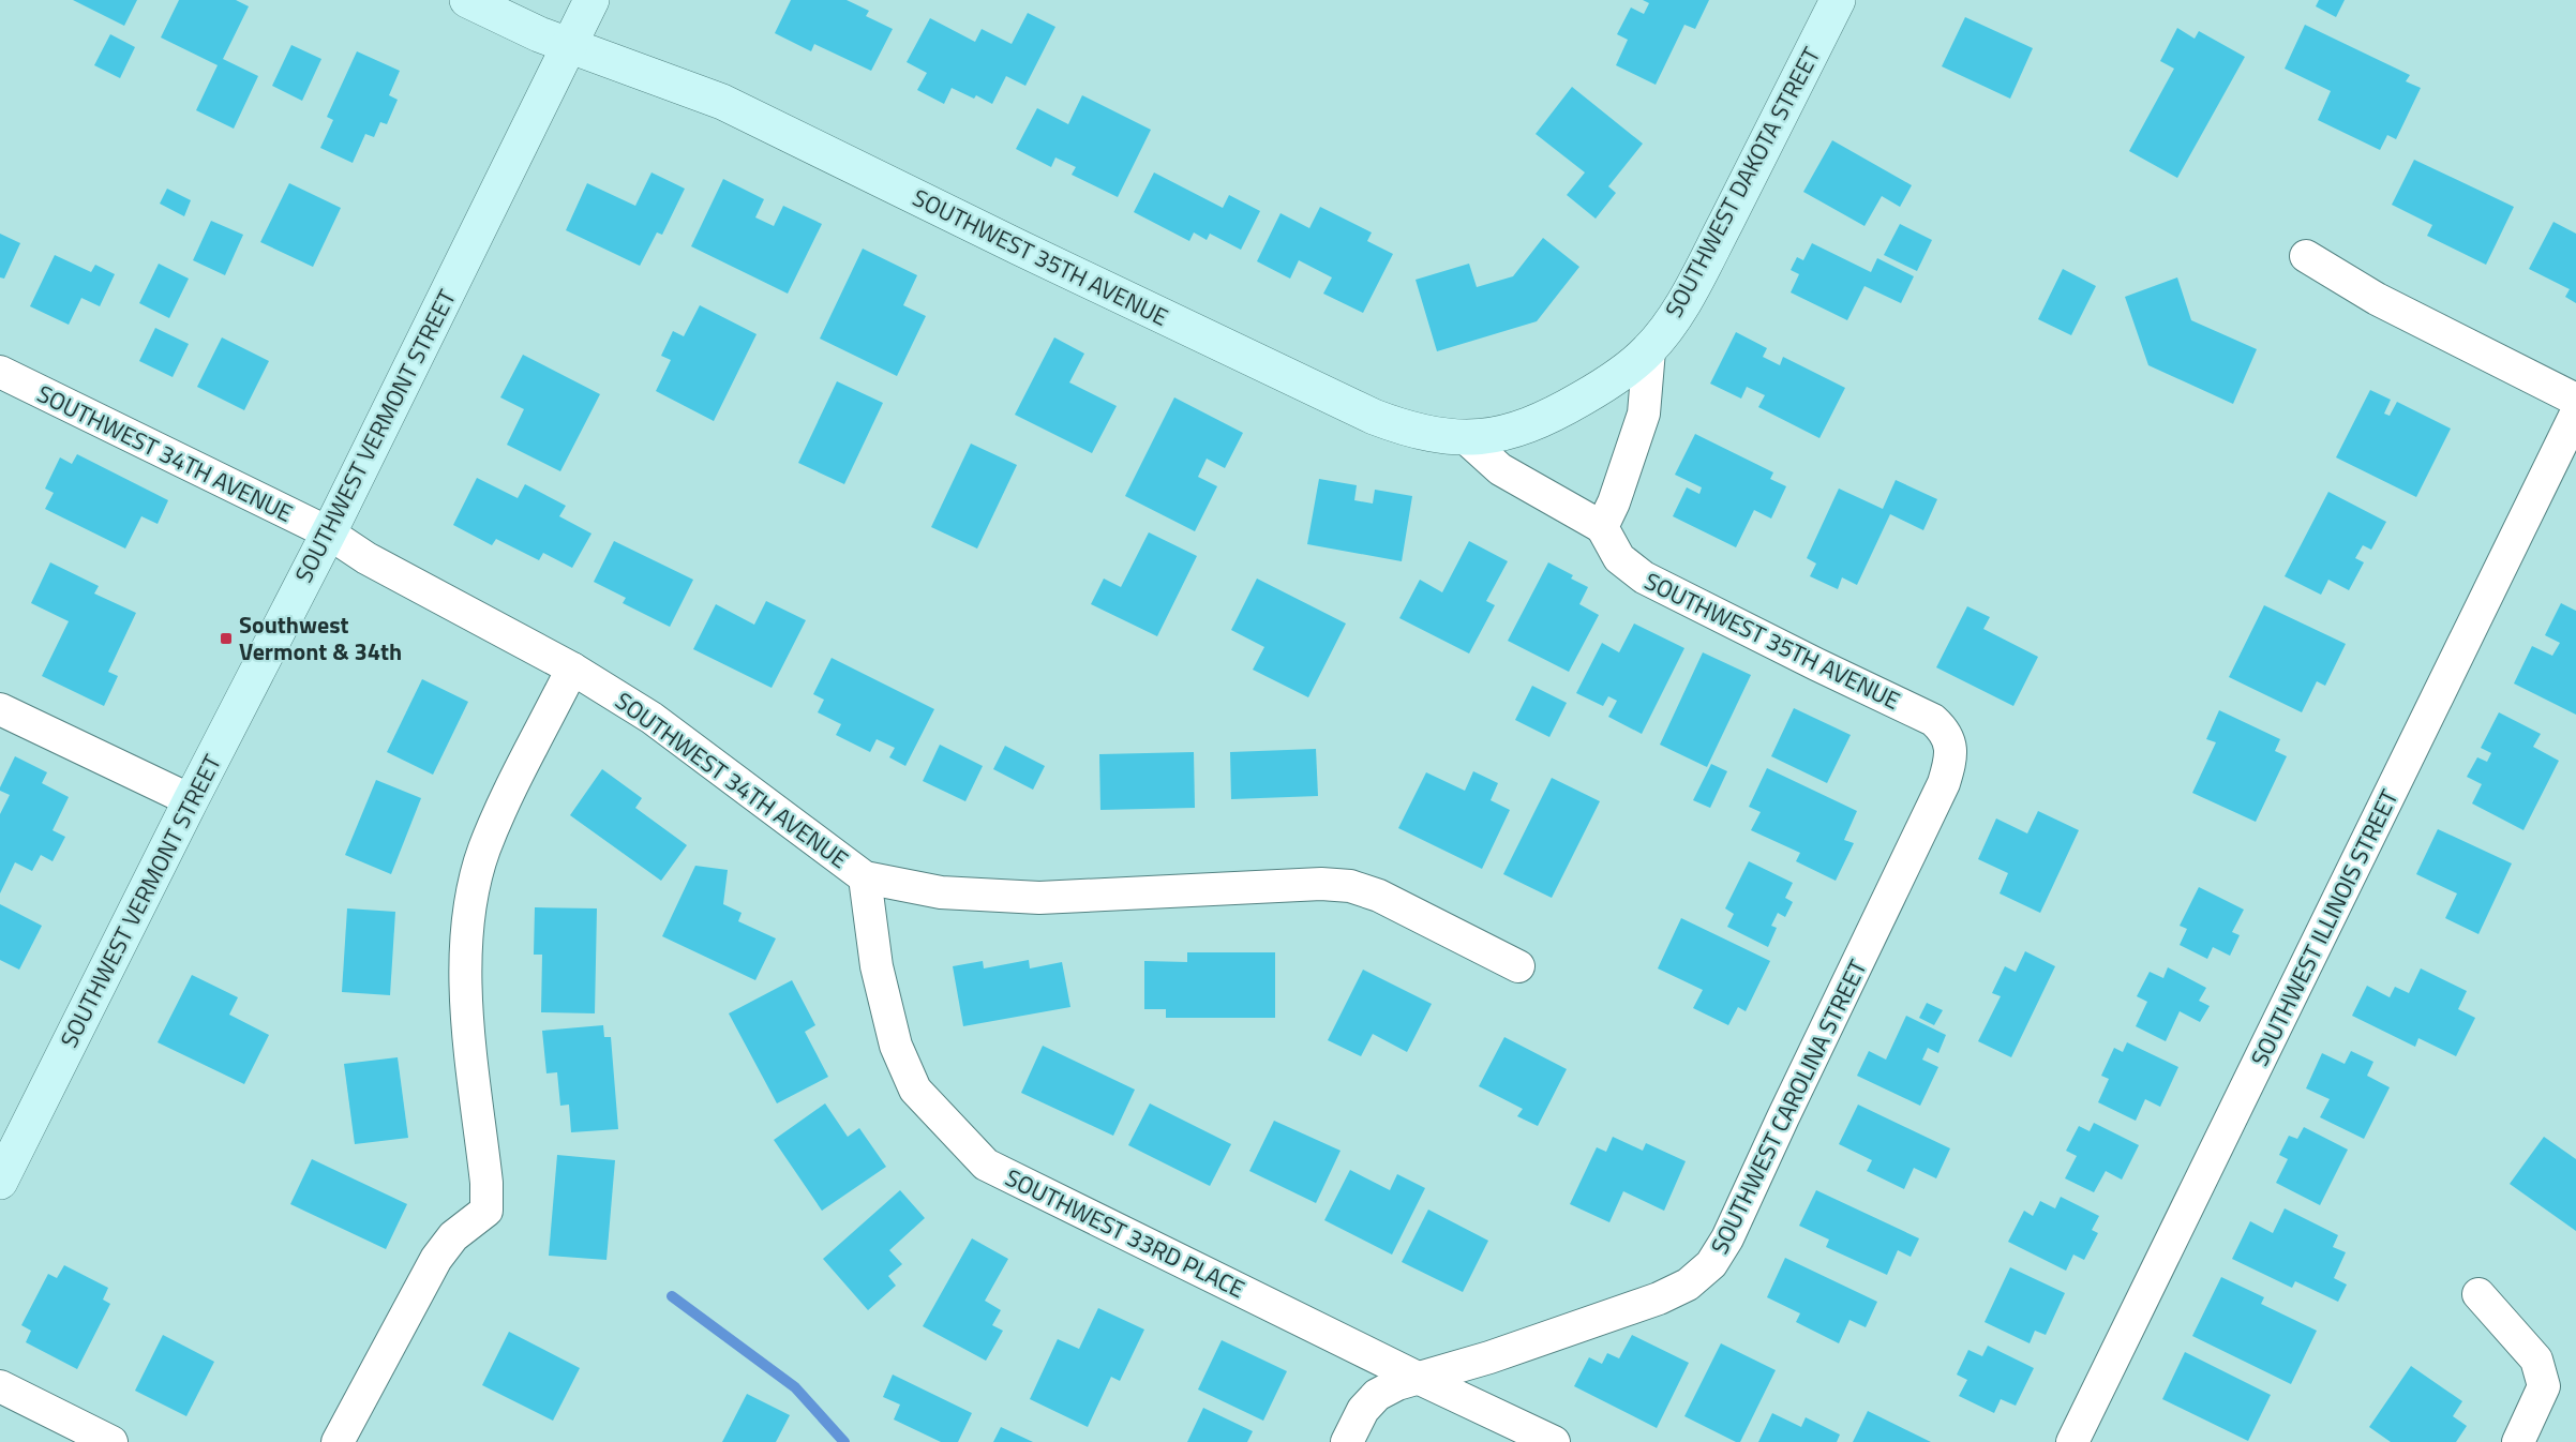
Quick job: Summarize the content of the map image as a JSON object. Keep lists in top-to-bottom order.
{
  "streets": {
    "street": [
      "SOUTHWEST DAKOTA STREET",
      "SOUTHWEST 35TH AVENUE",
      "SOUTHWEST VERMONT STREET",
      "SOUTHWEST 34TH AVENUE",
      "SOUTHWEST ILLINOIS STREET",
      "SOUTHWEST CAROLINA STREET",
      "SOUTHWEST 33RD PLACE"
    ]
  },
  "crossings": [
    ["SOUTHWEST DAKOTA STREET", "SOUTHWEST 35TH AVENUE"],
    ["SOUTHWEST 35TH AVENUE", "SOUTHWEST VERMONT STREET"],
    ["SOUTHWEST 35TH AVENUE", "SOUTHWEST CAROLINA STREET"],
    ["SOUTHWEST VERMONT STREET", "SOUTHWEST 34TH AVENUE"],
    ["SOUTHWEST 34TH AVENUE", "SOUTHWEST 33RD PLACE"],
    ["SOUTHWEST CAROLINA STREET", "SOUTHWEST 33RD PLACE"]
  ],
  "places": {
    "transit": ["Southwest Vermont & 34th"]
  }
}
